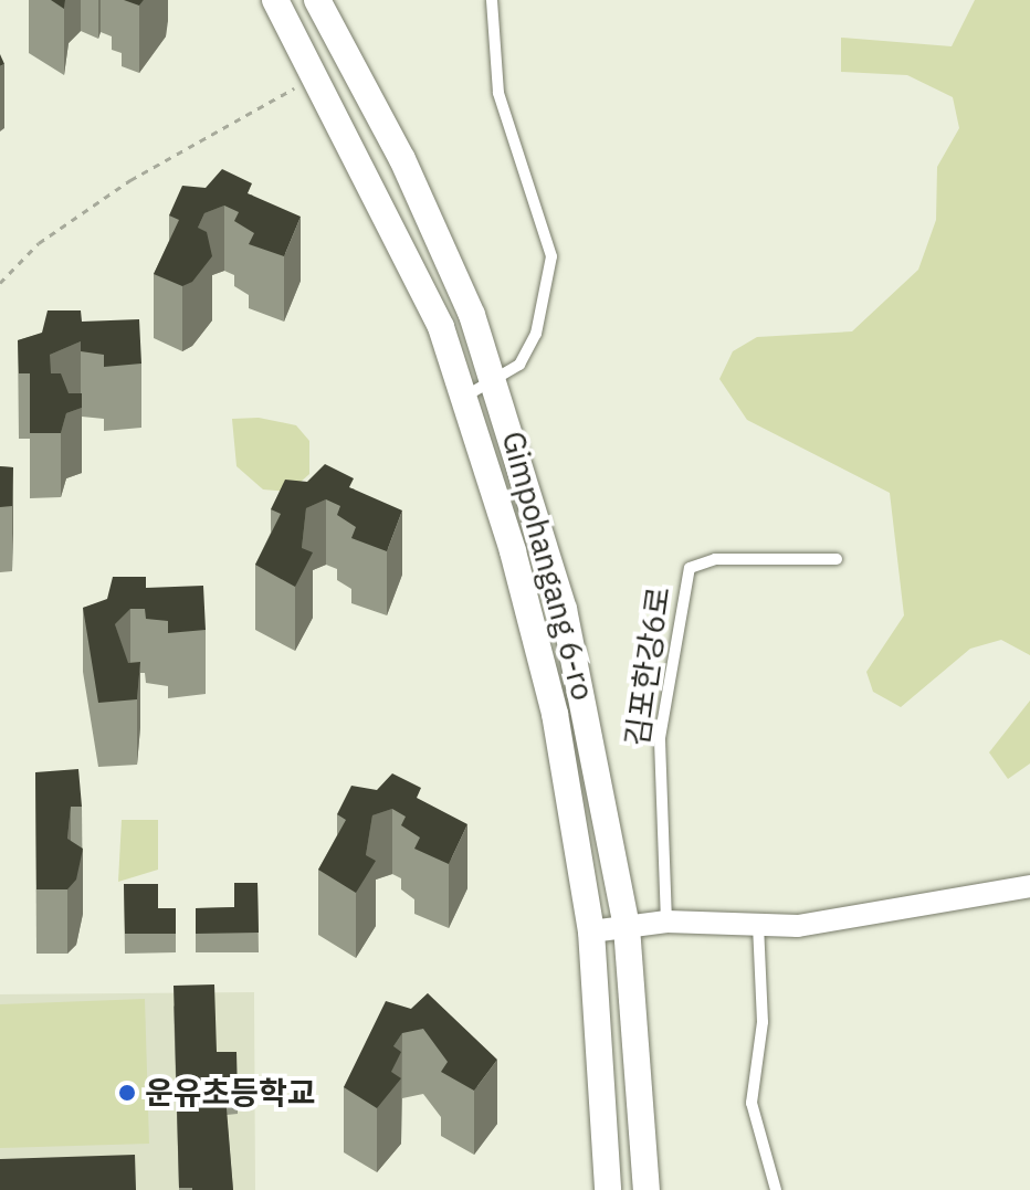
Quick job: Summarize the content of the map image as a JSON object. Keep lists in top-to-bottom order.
{
  "streets": {
    "street": ["Gimpohangang 6-ro"],
    "lane": ["김포한강6로"]
  },
  "places": ["운유초등학교"]
}
